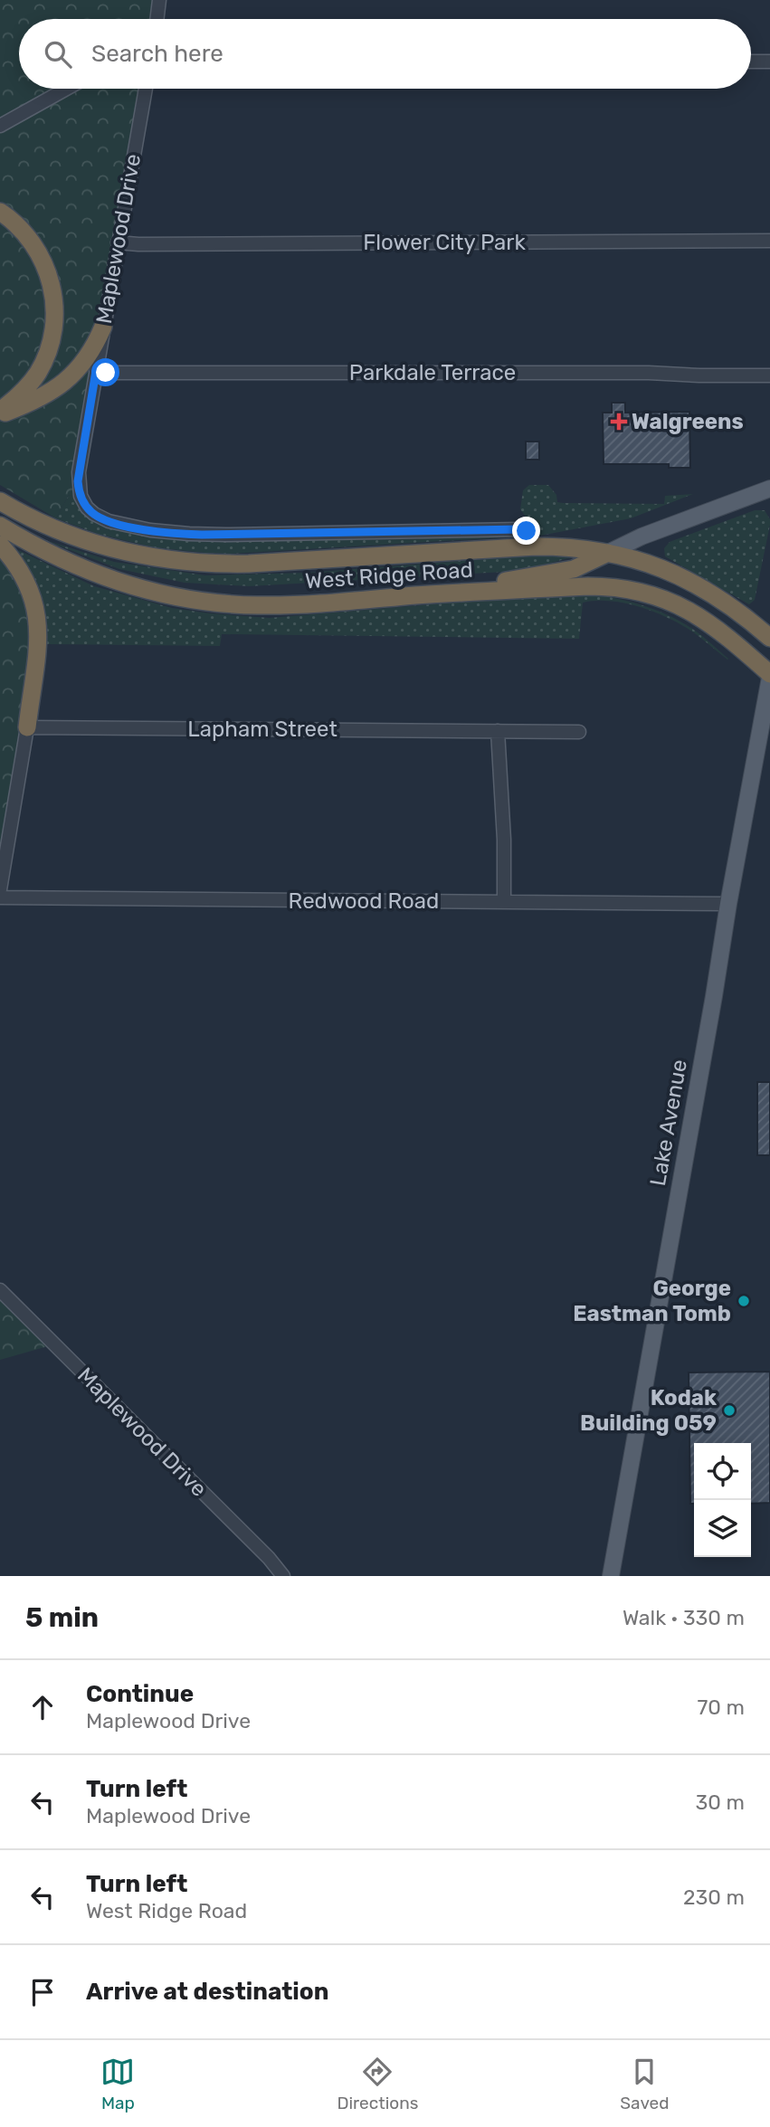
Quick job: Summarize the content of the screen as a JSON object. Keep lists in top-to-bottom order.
{
  "streets": {
    "highway": ["West Ridge Road"],
    "main road": ["Lake Avenue"],
    "street": [
      "Maplewood Drive",
      "Flower City Park",
      "Parkdale Terrace",
      "Lapham Street",
      "Redwood Road"
    ]
  },
  "crossings": [
    ["Maplewood Drive", "Flower City Park"],
    ["Maplewood Drive", "Parkdale Terrace"],
    ["Maplewood Drive", "West Ridge Road"],
    ["West Ridge Road", "Lake Avenue"],
    ["Redwood Road", "Lake Avenue"]
  ],
  "places": {
    "health": ["Walgreens"],
    "other": ["George Eastman Tomb", "Kodak Building 059"]
  },
  "page": {
    "search": "Search here",
    "heading": ["5 min", "Walk · 330 m"],
    "list": [
      ["Continue", "Maplewood Drive", "70 m"],
      ["Turn left", "Maplewood Drive", "30 m"],
      ["Turn left", "West Ridge Road", "230 m"],
      "Arrive at destination"
    ],
    "nav": ["Map", "Directions", "Saved"]
  }
}
